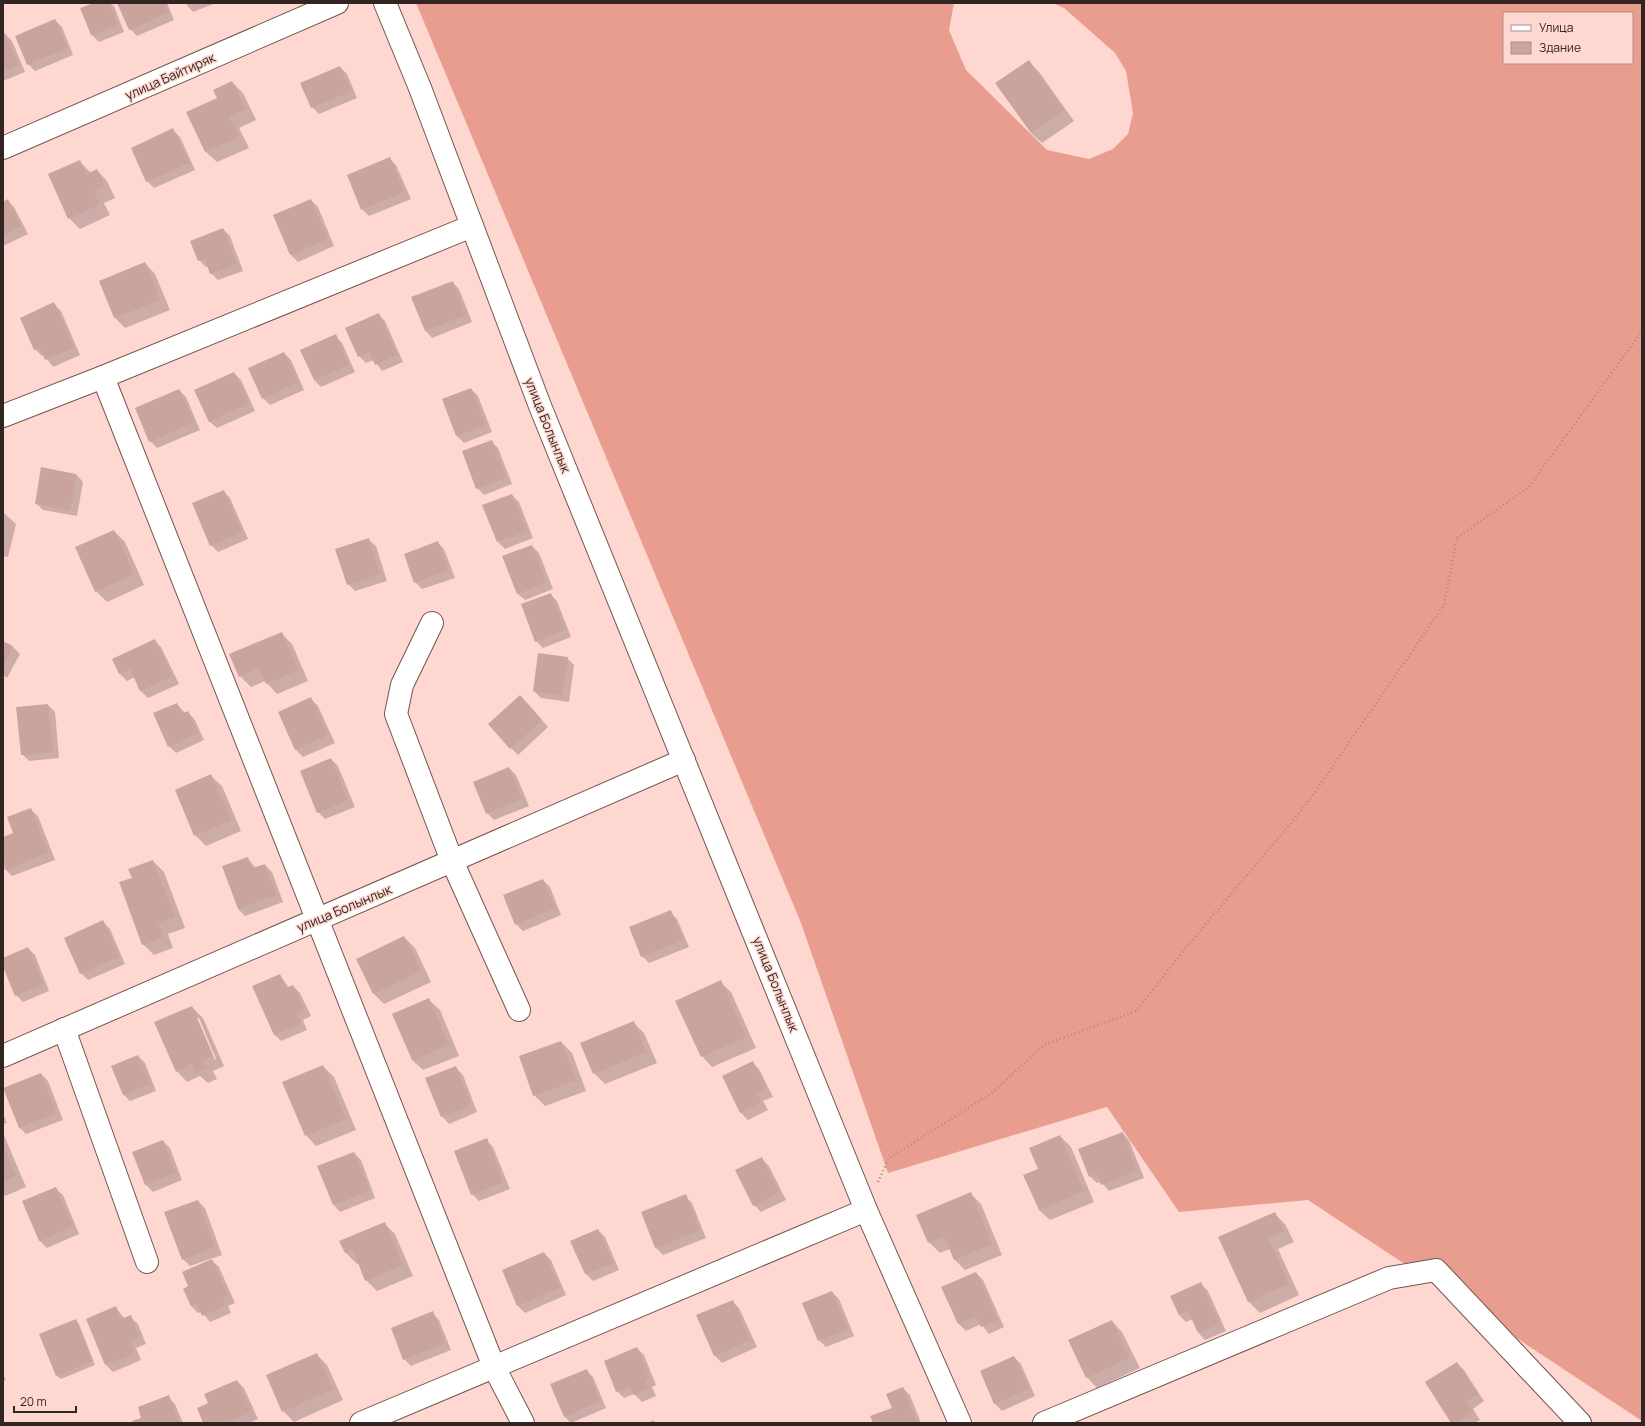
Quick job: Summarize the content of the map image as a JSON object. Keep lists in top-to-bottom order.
{
  "streets": {
    "street": ["улица Байтиряк", "улица Болынлык"]
  },
  "legend": ["Улица", "Здание"],
  "scale_bar": "20 m"
}
